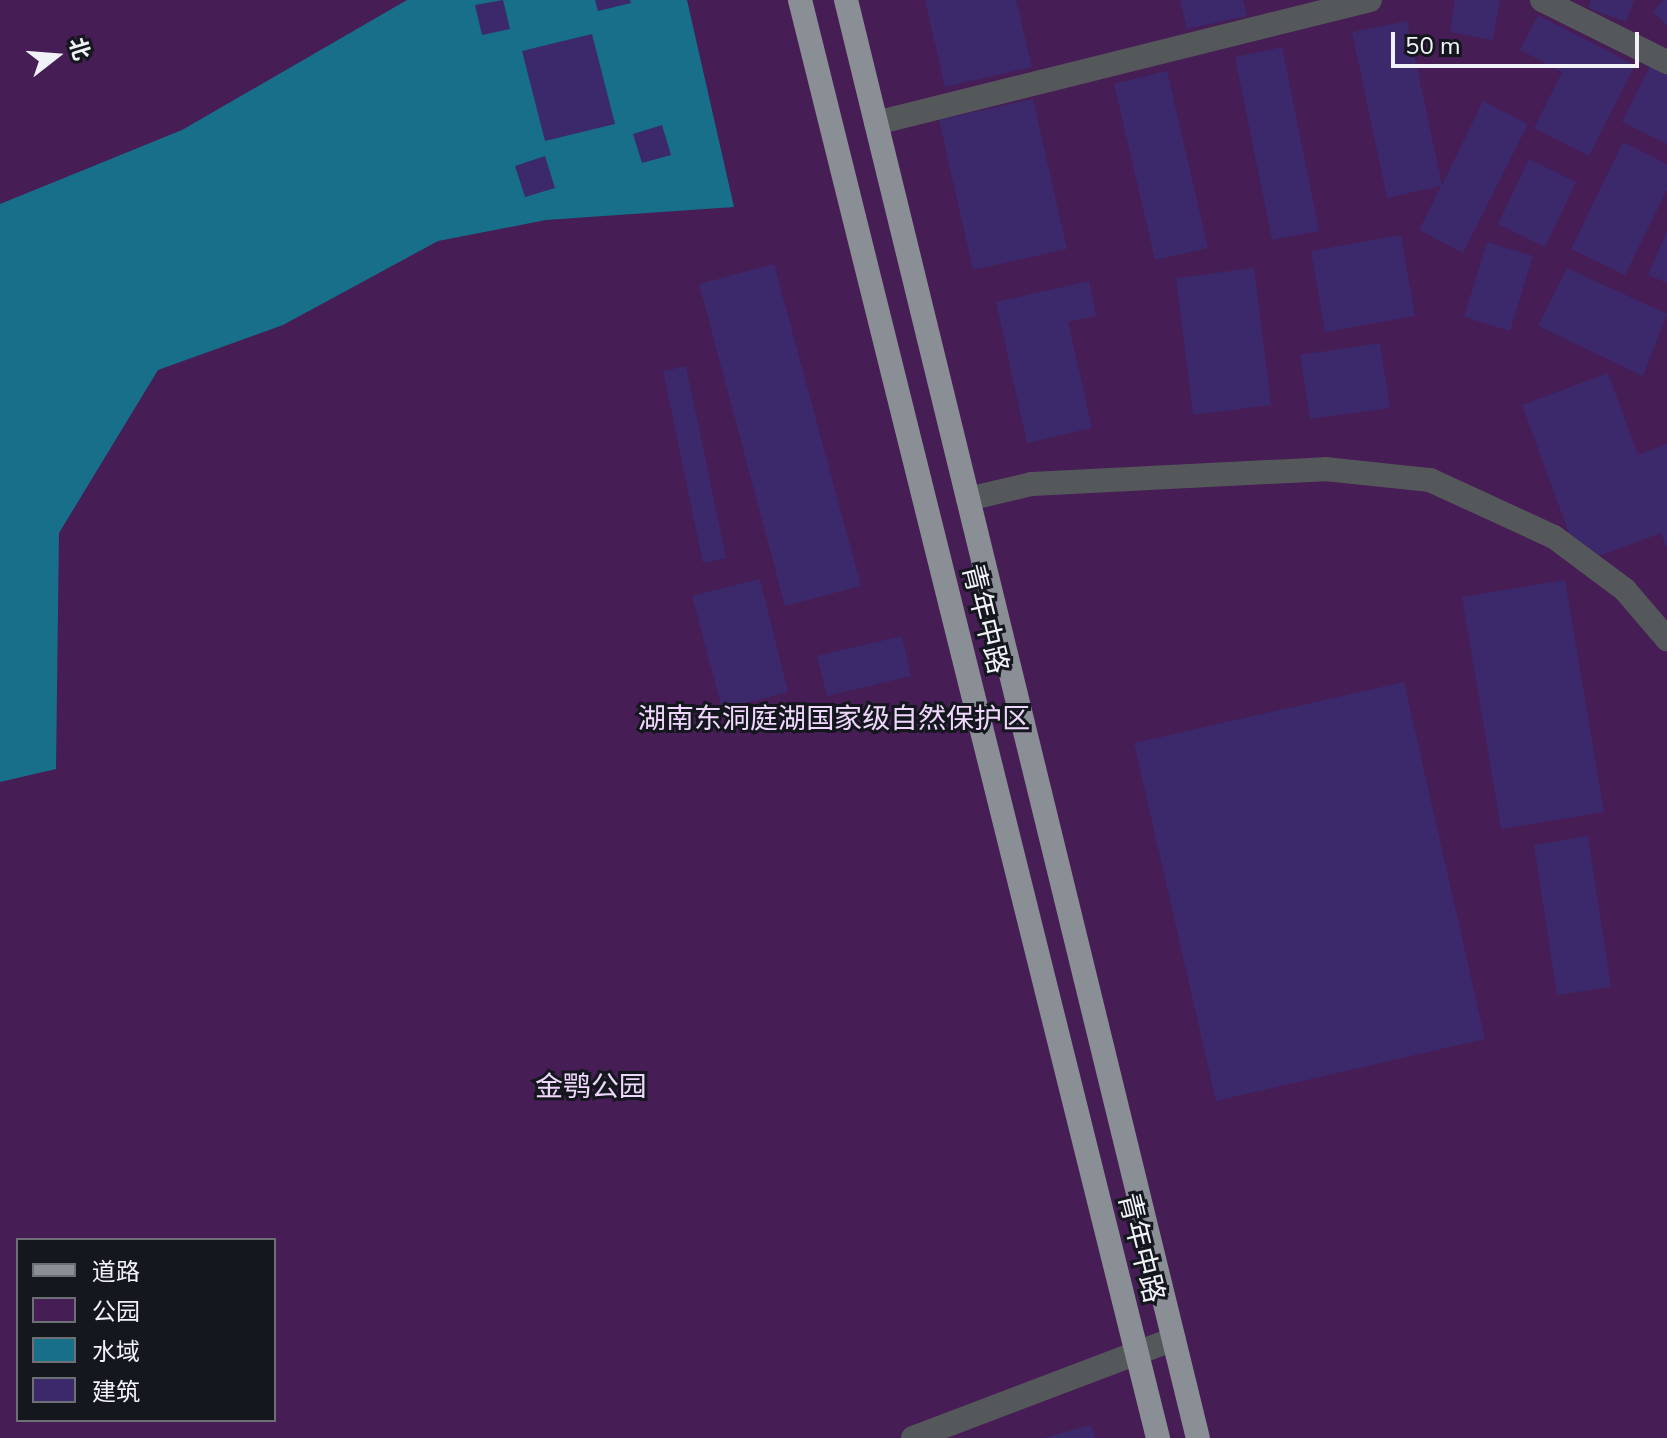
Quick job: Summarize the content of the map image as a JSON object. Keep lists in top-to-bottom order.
{
  "streets": {
    "main road": ["青年中路"]
  },
  "parks": ["湖南东洞庭湖国家级自然保护区", "金鹗公园"],
  "legend": [
    "道路",
    "公园",
    "水域",
    "建筑"
  ],
  "scale_bar": "50 m",
  "north": "right"
}
